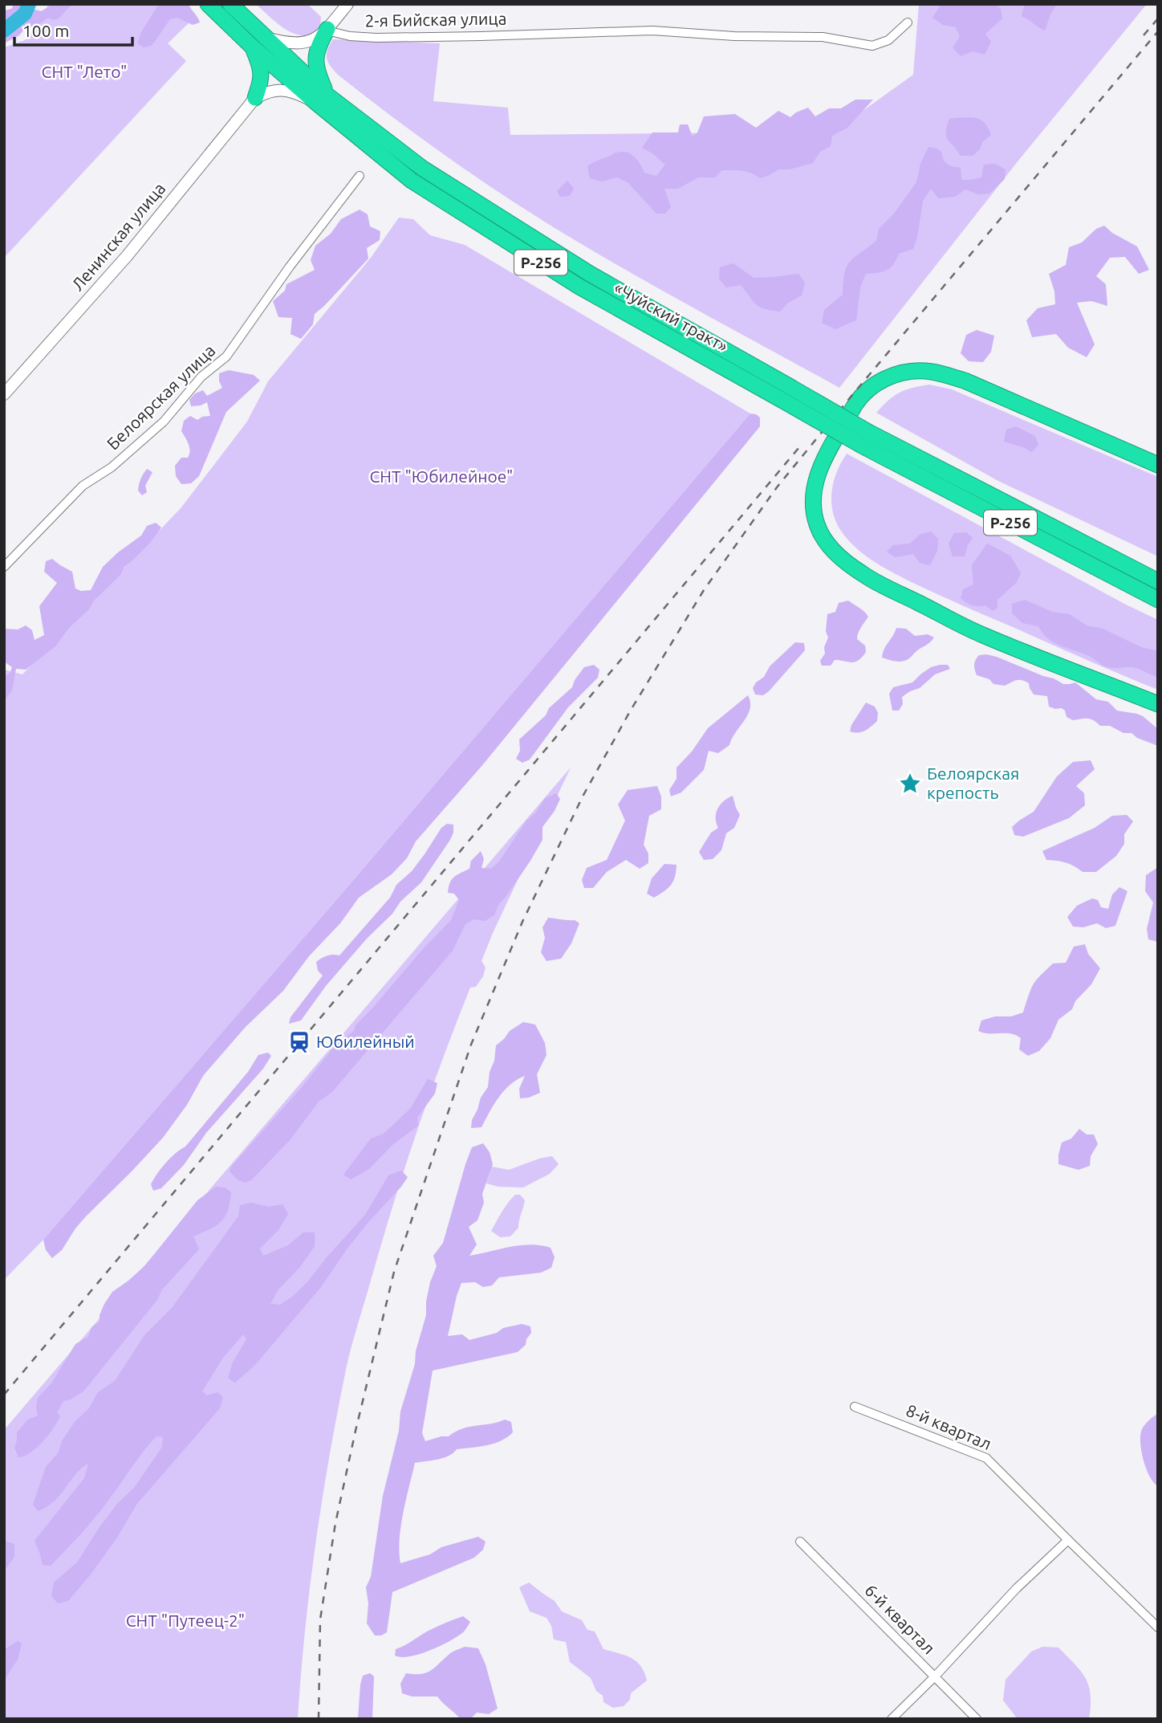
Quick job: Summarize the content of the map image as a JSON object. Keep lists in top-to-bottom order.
{
  "streets": {
    "highway": ["Р-256", "«Чуйский тракт»"],
    "street": [
      "2-я Бийская улица",
      "Ленинская улица",
      "Белоярская улица",
      "8-й квартал",
      "6-й квартал"
    ]
  },
  "parks": ["СНТ \"Лето\"", "СНТ \"Юбилейное\"", "СНТ \"Путеец-2\""],
  "places": {
    "place": ["Белоярская крепость"],
    "station": ["Юбилейный"]
  },
  "scale_bar": "100 m"
}
